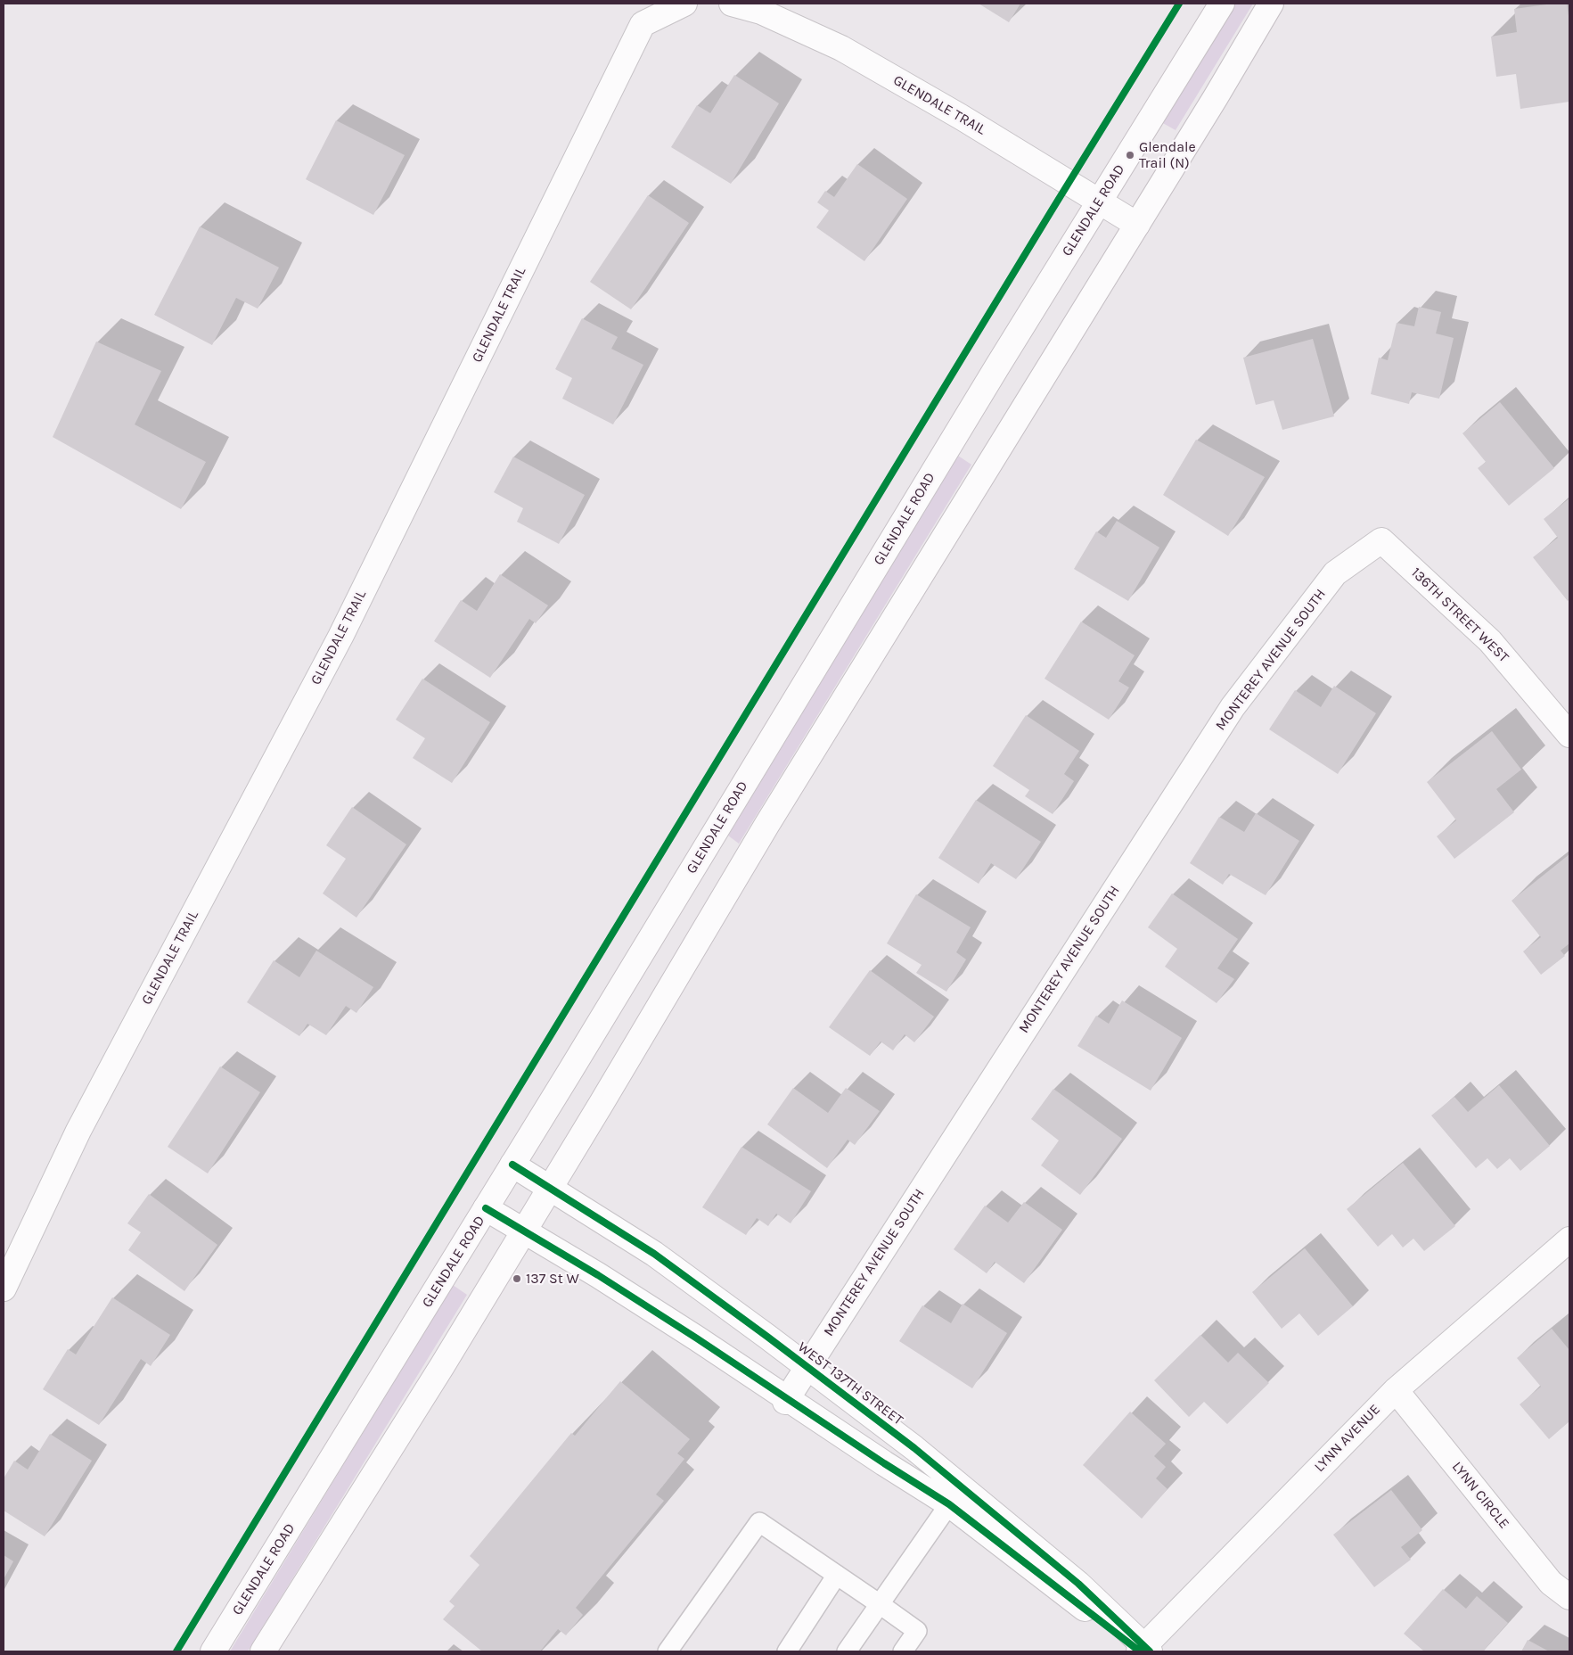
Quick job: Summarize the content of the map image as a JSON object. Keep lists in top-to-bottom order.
{
  "streets": {
    "street": [
      "GLENDALE TRAIL",
      "GLENDALE ROAD",
      "136TH STREET WEST",
      "MONTEREY AVENUE SOUTH",
      "WEST 137TH STREET",
      "LYNN AVENUE",
      "LYNN CIRCLE"
    ]
  },
  "crossings": [
    ["GLENDALE TRAIL", "GLENDALE ROAD"],
    ["GLENDALE ROAD", "WEST 137TH STREET"],
    ["136TH STREET WEST", "MONTEREY AVENUE SOUTH"],
    ["MONTEREY AVENUE SOUTH", "WEST 137TH STREET"],
    ["WEST 137TH STREET", "LYNN AVENUE"],
    ["LYNN AVENUE", "LYNN CIRCLE"]
  ],
  "places": ["Glendale Trail (N)", "137 St W"]
}
